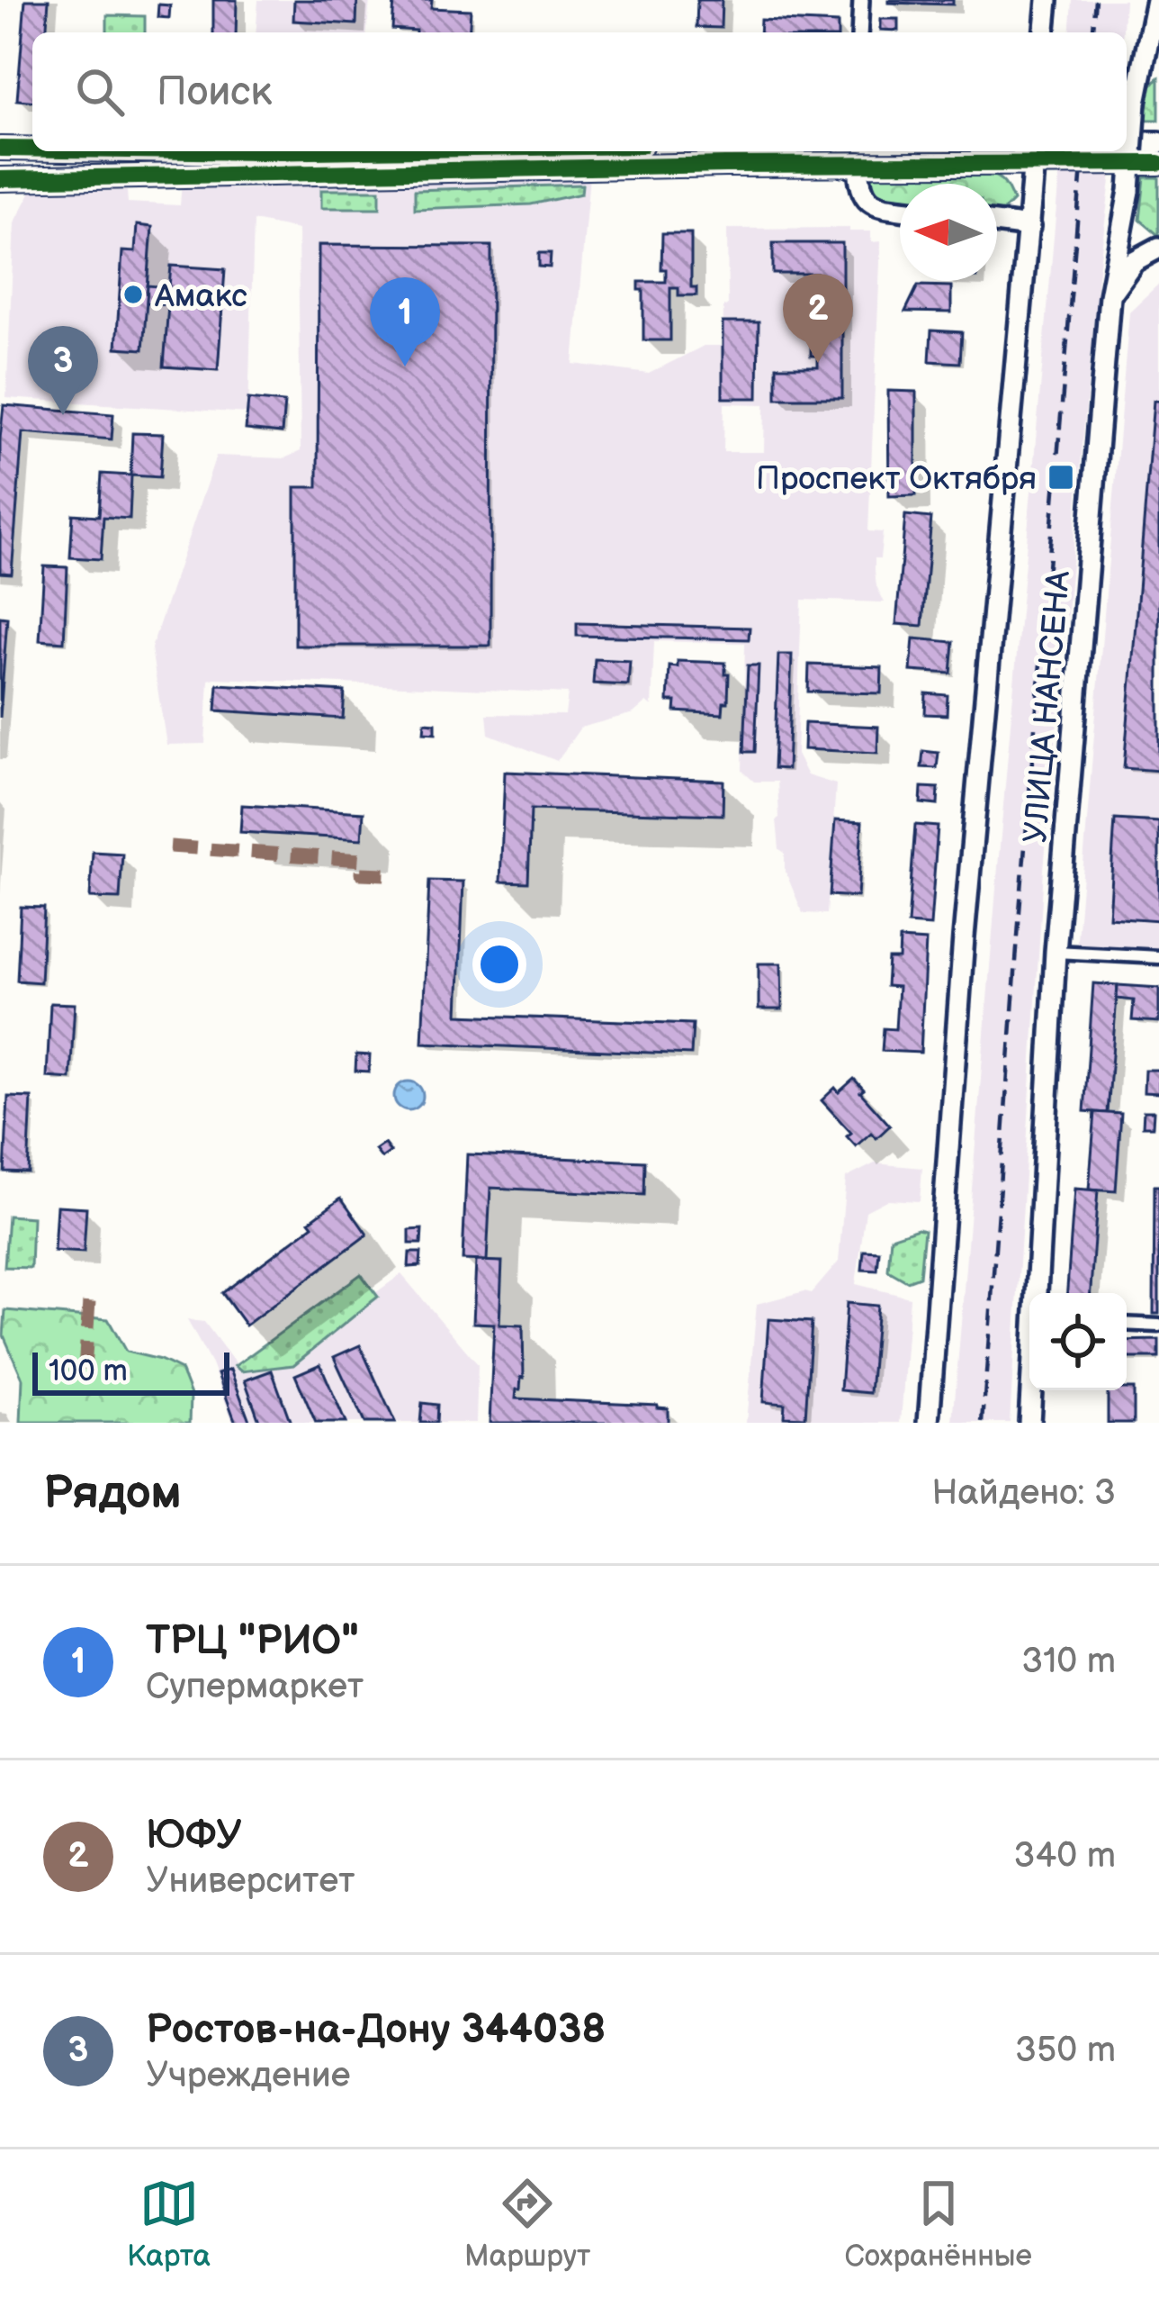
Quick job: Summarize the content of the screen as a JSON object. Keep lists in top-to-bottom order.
{
  "streets": {
    "main road": ["УЛИЦА НАНСЕНА"]
  },
  "places": {
    "other": ["Амакс"],
    "transit": ["Проспект Октября"]
  },
  "scale_bar": "100 m",
  "north": "left",
  "page": {
    "search": "Поиск",
    "pins": ["2", "1", "3"],
    "scale": "100 m",
    "heading": ["Рядом", "Найдено: 3"],
    "list": [
      {
        "mark": "1",
        "name": "ТРЦ \"РИО\"",
        "note": "Супермаркет",
        "value": "310 m"
      },
      {
        "mark": "2",
        "name": "ЮФУ",
        "note": "Университет",
        "value": "340 m"
      },
      {
        "mark": "3",
        "name": "Ростов-на-Дону 344038",
        "note": "Учреждение",
        "value": "350 m"
      }
    ],
    "nav": ["Карта", "Маршрут", "Сохранённые"]
  }
}
